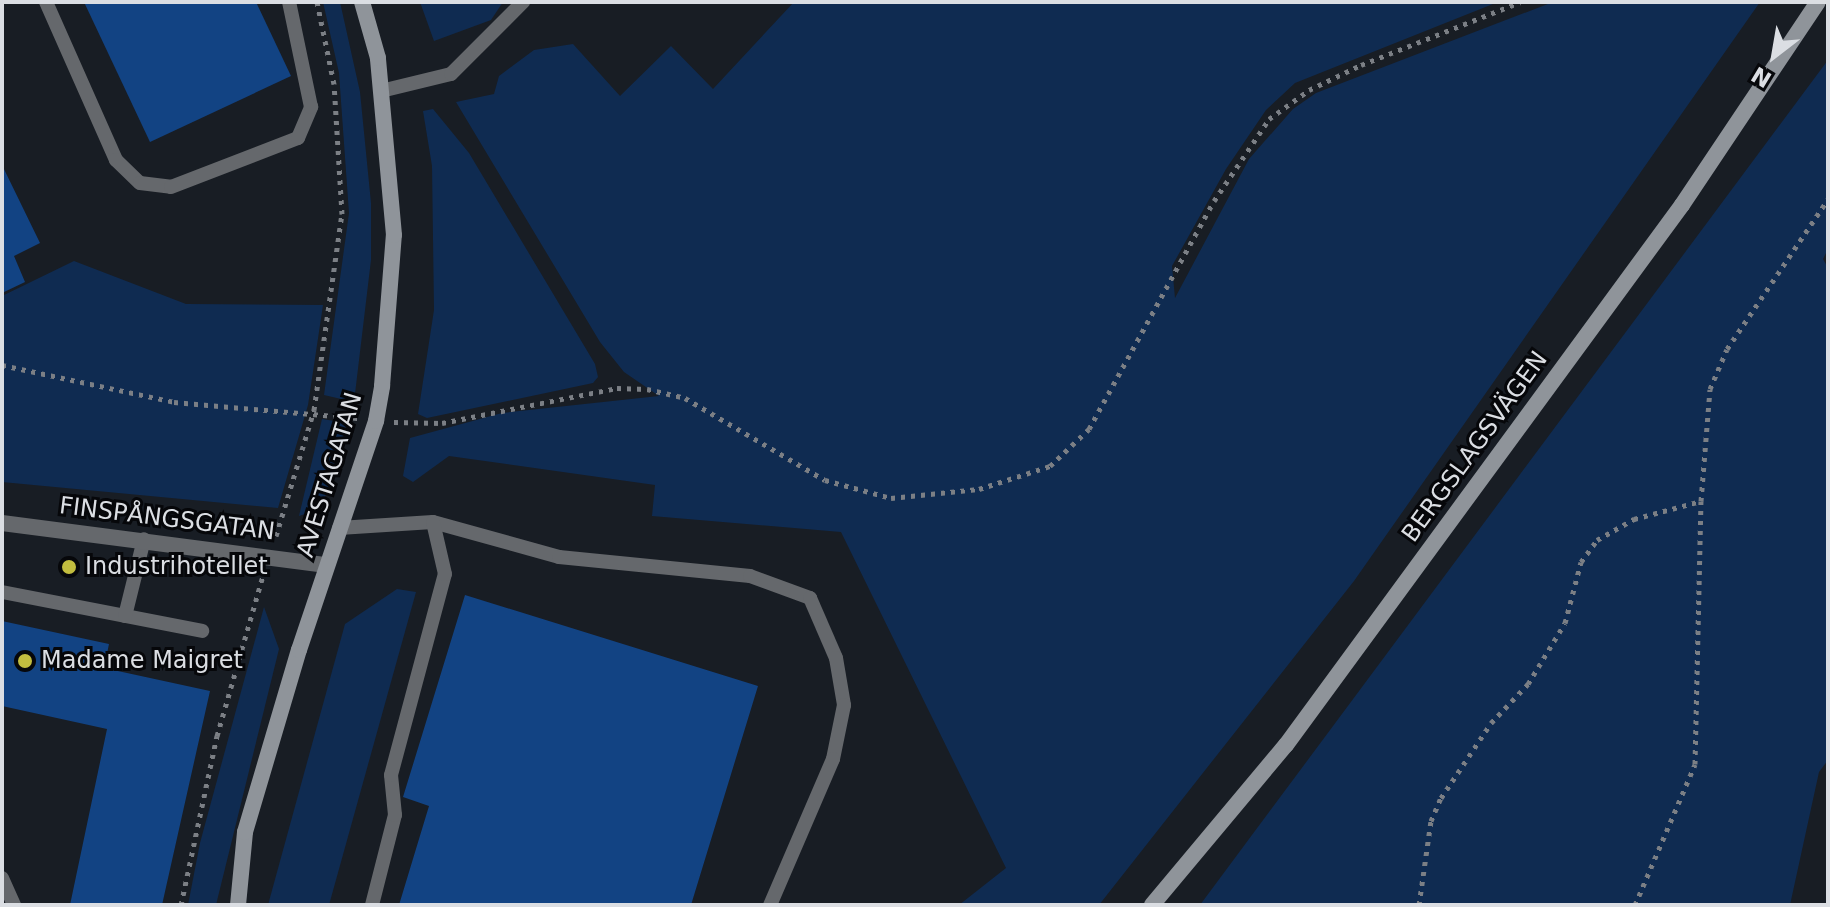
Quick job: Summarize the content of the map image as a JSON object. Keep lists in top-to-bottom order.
{
  "streets": {
    "main road": ["BERGSLAGSVÄGEN", "AVESTAGATAN"],
    "street": ["FINSPÅNGSGATAN"]
  },
  "crossings": [
    ["AVESTAGATAN", "FINSPÅNGSGATAN"]
  ],
  "places": ["Industrihotellet", "Madame Maigret"],
  "north": "bottom left"
}
